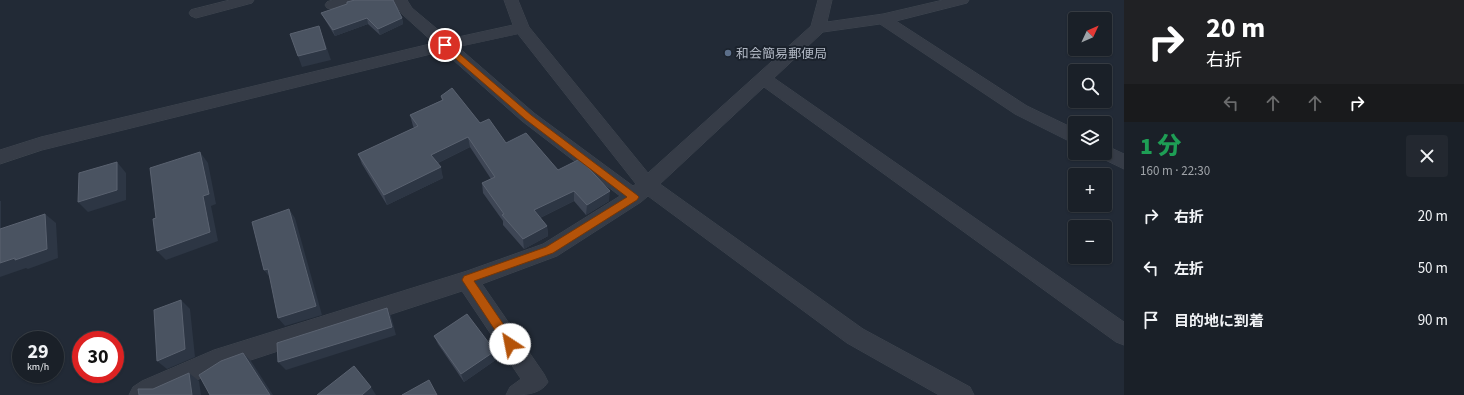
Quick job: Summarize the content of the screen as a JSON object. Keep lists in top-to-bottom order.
{
  "places": ["和会簡易郵便局"],
  "north": "top right",
  "page": {
    "turn": ["20 m", "右折"],
    "map_buttons": ["+", "−"],
    "heading": ["1 分", "160 m · 22:30"],
    "list": [
      {
        "name": "右折",
        "value": "20 m"
      },
      {
        "name": "左折",
        "value": "50 m"
      },
      {
        "name": "目的地に到着",
        "value": "90 m"
      }
    ],
    "speed": "29 km/h",
    "limit": "30"
  }
}
